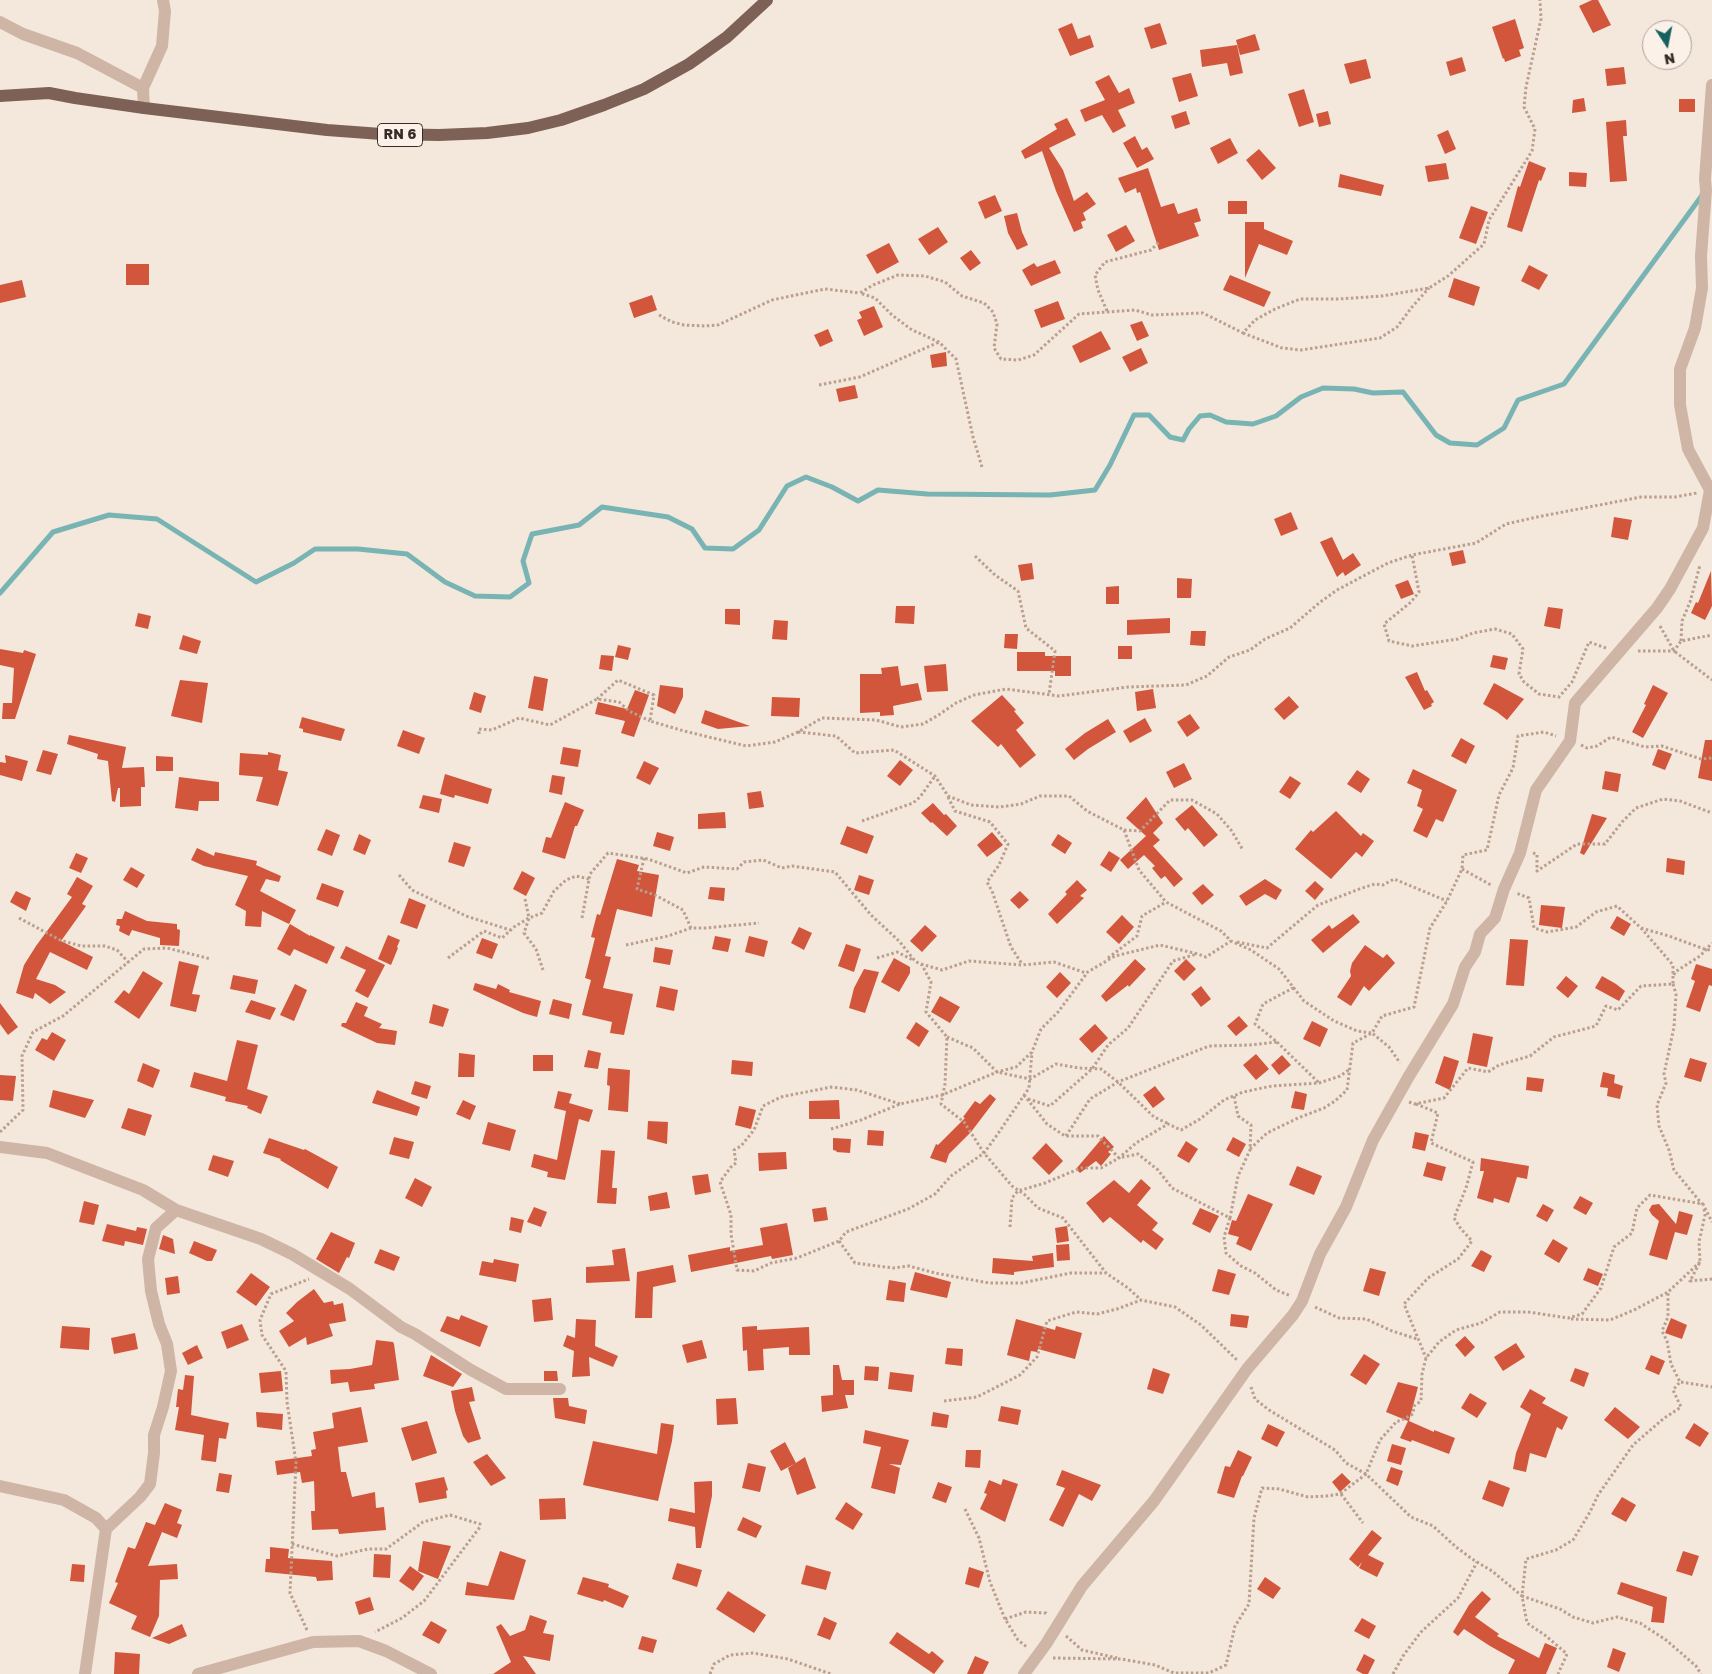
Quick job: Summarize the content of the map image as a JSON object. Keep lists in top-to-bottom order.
{
  "streets": {
    "main road": ["RN 6"]
  },
  "north": "bottom"
}
